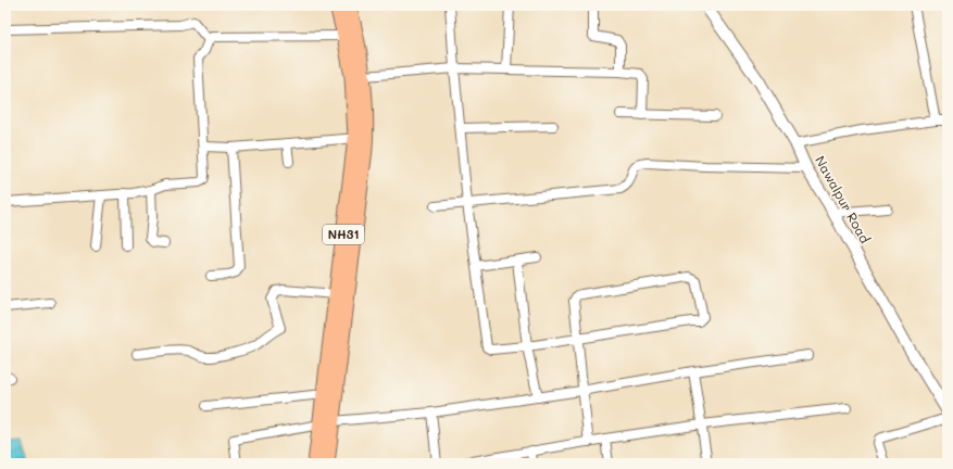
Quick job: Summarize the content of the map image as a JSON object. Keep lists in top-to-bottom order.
{
  "streets": {
    "highway": ["NH31"],
    "street": ["Nawalpur Road"]
  }
}
